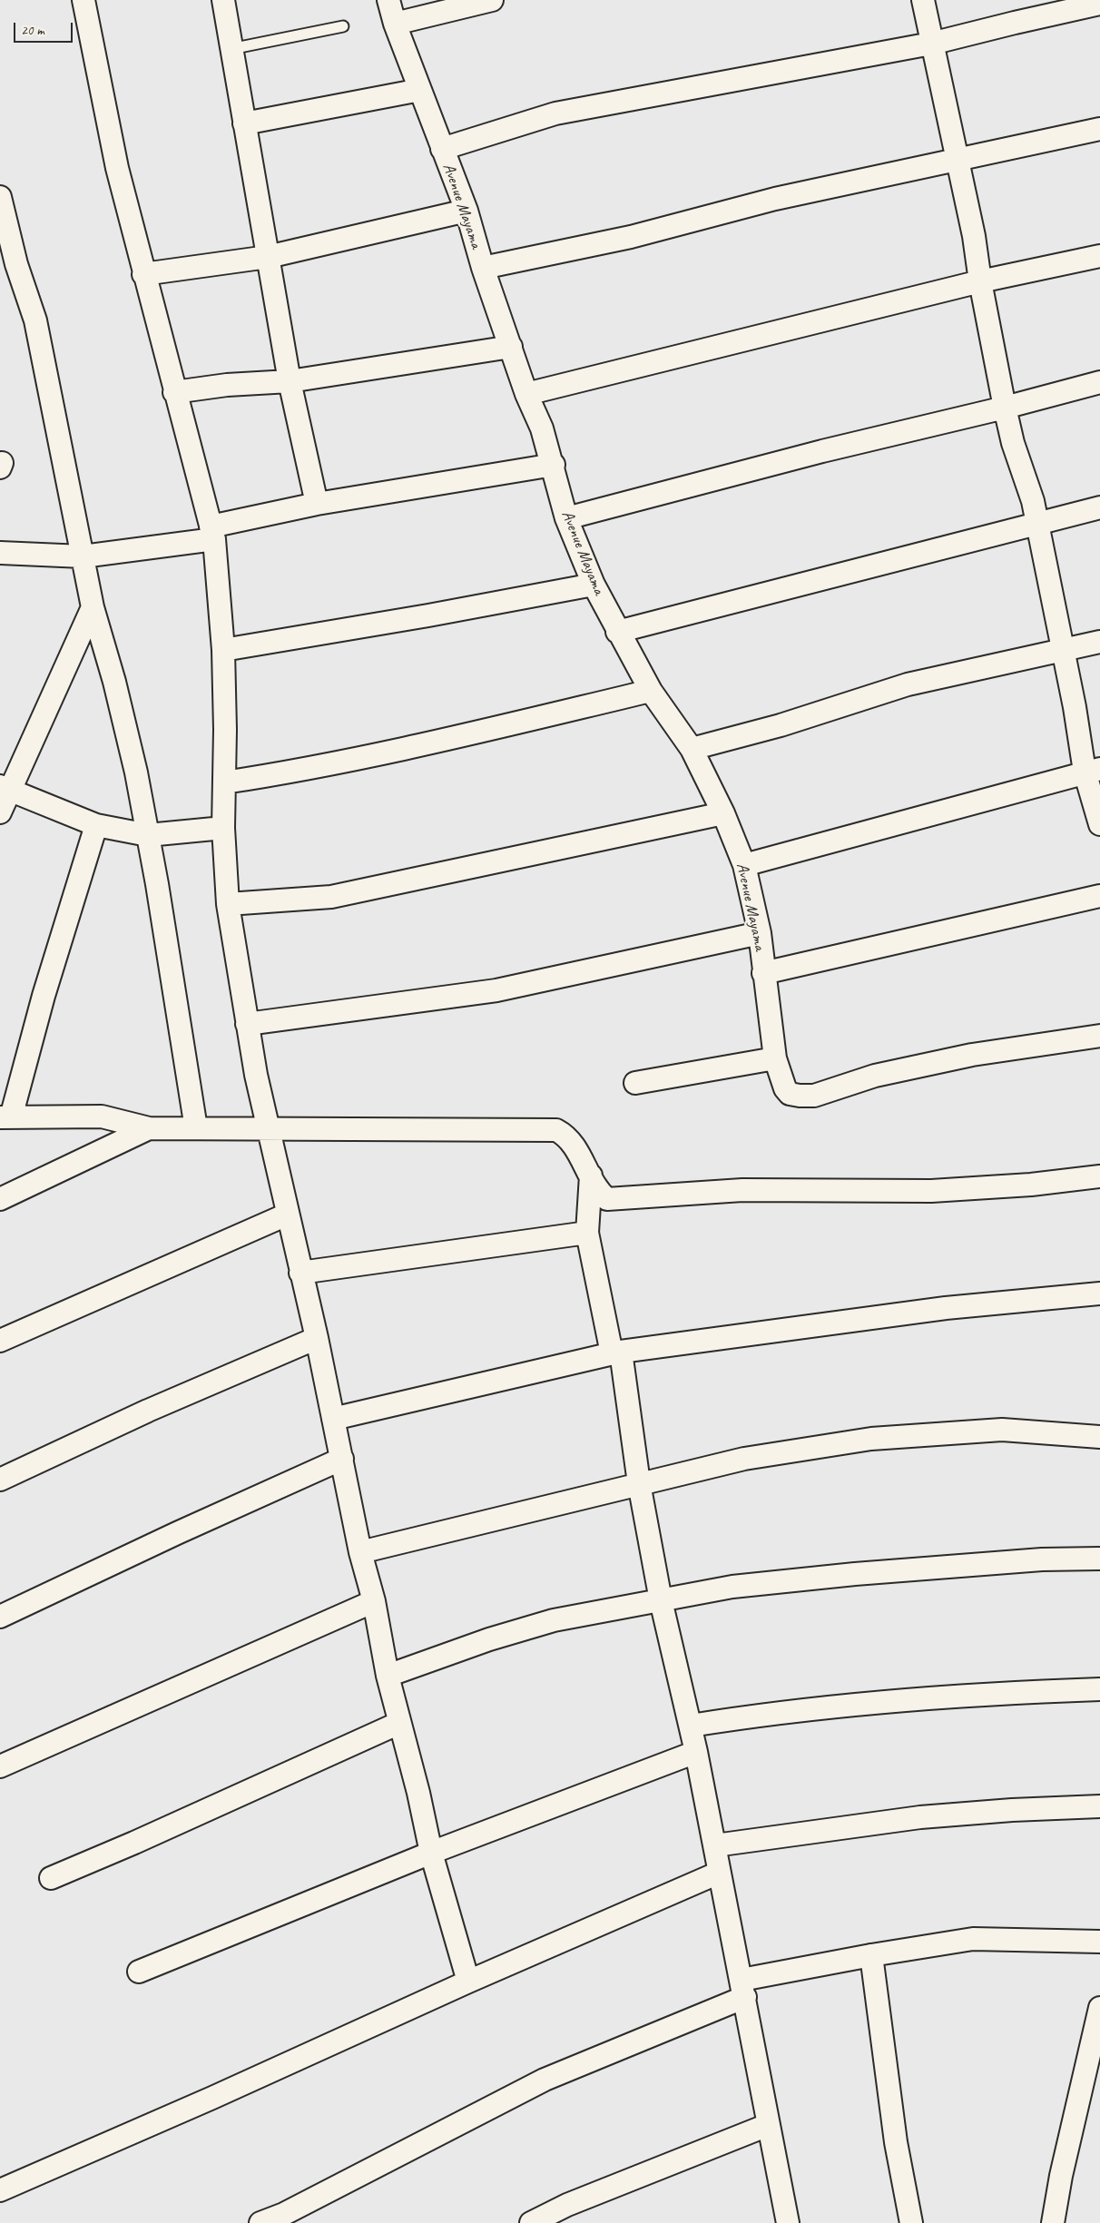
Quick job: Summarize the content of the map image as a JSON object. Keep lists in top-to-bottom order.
{
  "streets": {
    "street": ["Avenue Mayama"]
  },
  "scale_bar": "20 m"
}
